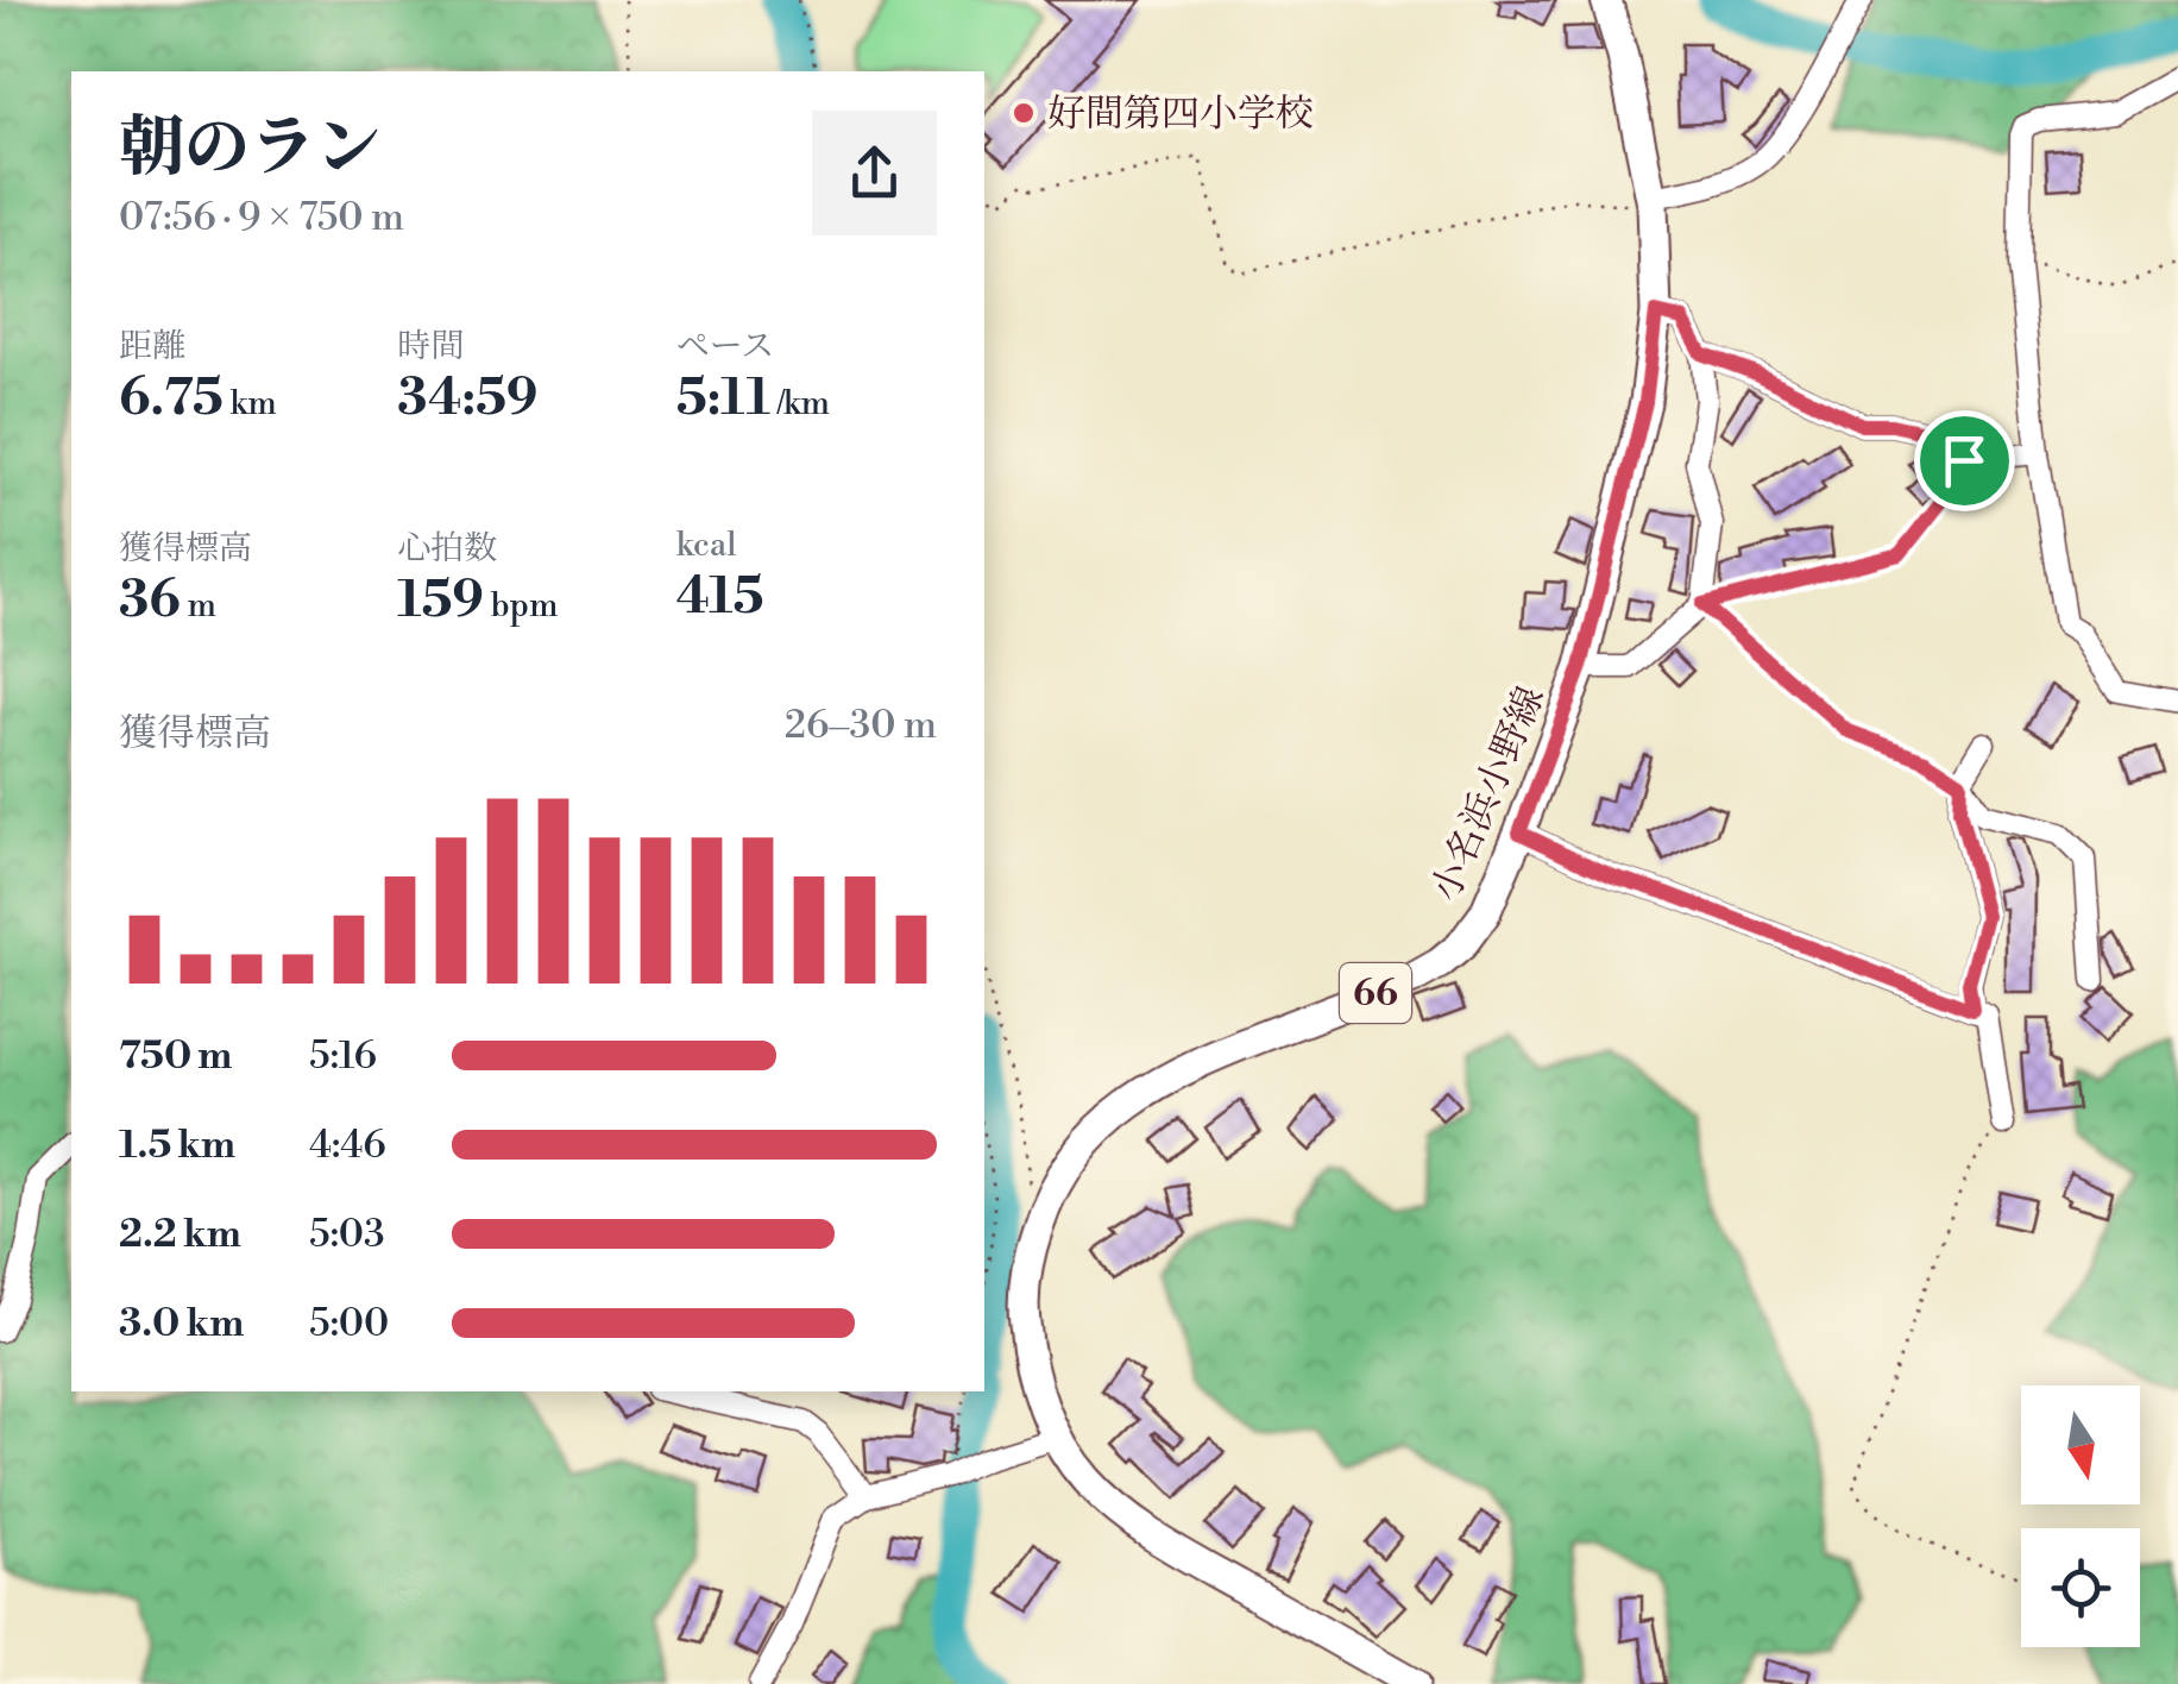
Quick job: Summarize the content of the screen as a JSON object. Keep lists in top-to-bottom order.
{
  "streets": {
    "main road": ["小名浜小野線", "66"]
  },
  "places": ["好間第四小学校"],
  "north": "bottom",
  "page": {
    "heading": ["朝のラン", "07:56 · 9 × 750 m"],
    "stats": [
      ["距離", "6.75 km"],
      ["時間", "34:59"],
      ["ペース", "5:11 /km"],
      ["獲得標高", "36 m"],
      ["心拍数", "159 bpm"],
      ["kcal", "415"]
    ],
    "chart": ["獲得標高", "26–30 m"],
    "list": [
      {
        "name": "750 m",
        "note": "5:16"
      },
      {
        "name": "1.5 km",
        "note": "4:46"
      },
      {
        "name": "2.2 km",
        "note": "5:03"
      },
      {
        "name": "3.0 km",
        "note": "5:00"
      }
    ]
  }
}
